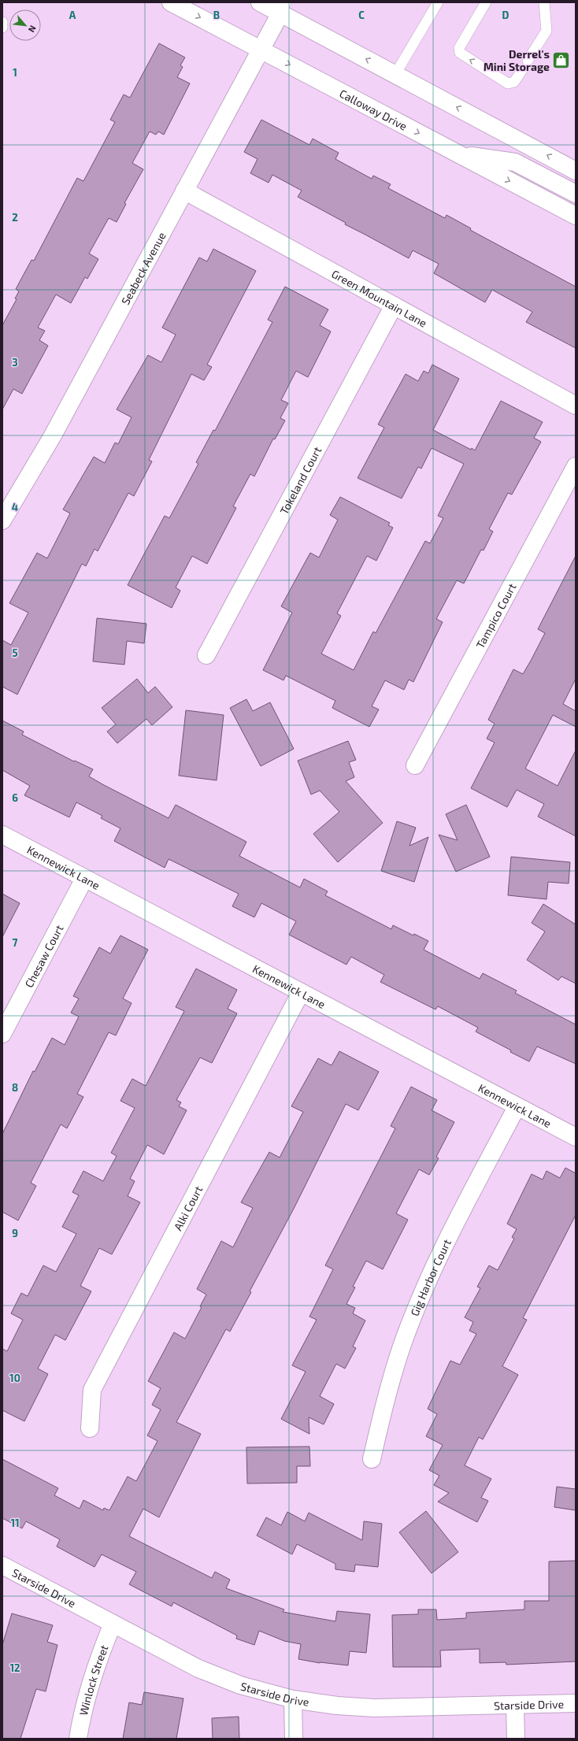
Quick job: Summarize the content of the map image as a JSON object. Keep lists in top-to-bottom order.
{
  "streets": {
    "street": [
      "Calloway Drive",
      "Seabeck Avenue",
      "Green Mountain Lane",
      "Tokeland Court",
      "Tampico Court",
      "Kennewick Lane",
      "Chesaw Court",
      "Alki Court",
      "Gig Harbor Court",
      "Starside Drive",
      "Winlock Street"
    ]
  },
  "crossings": [
    ["Calloway Drive", "Seabeck Avenue"],
    ["Seabeck Avenue", "Green Mountain Lane"],
    ["Green Mountain Lane", "Tokeland Court"],
    ["Kennewick Lane", "Chesaw Court"],
    ["Kennewick Lane", "Alki Court"],
    ["Kennewick Lane", "Gig Harbor Court"],
    ["Starside Drive", "Winlock Street"]
  ],
  "places": {
    "shop": ["Derrel's Mini Storage"]
  },
  "north": "bottom right",
  "grid": {
    "columns": [
      "A",
      "B",
      "C",
      "D"
    ],
    "rows": [
      "1",
      "2",
      "3",
      "4",
      "5",
      "6",
      "7",
      "8",
      "9",
      "10",
      "11",
      "12"
    ]
  }
}
